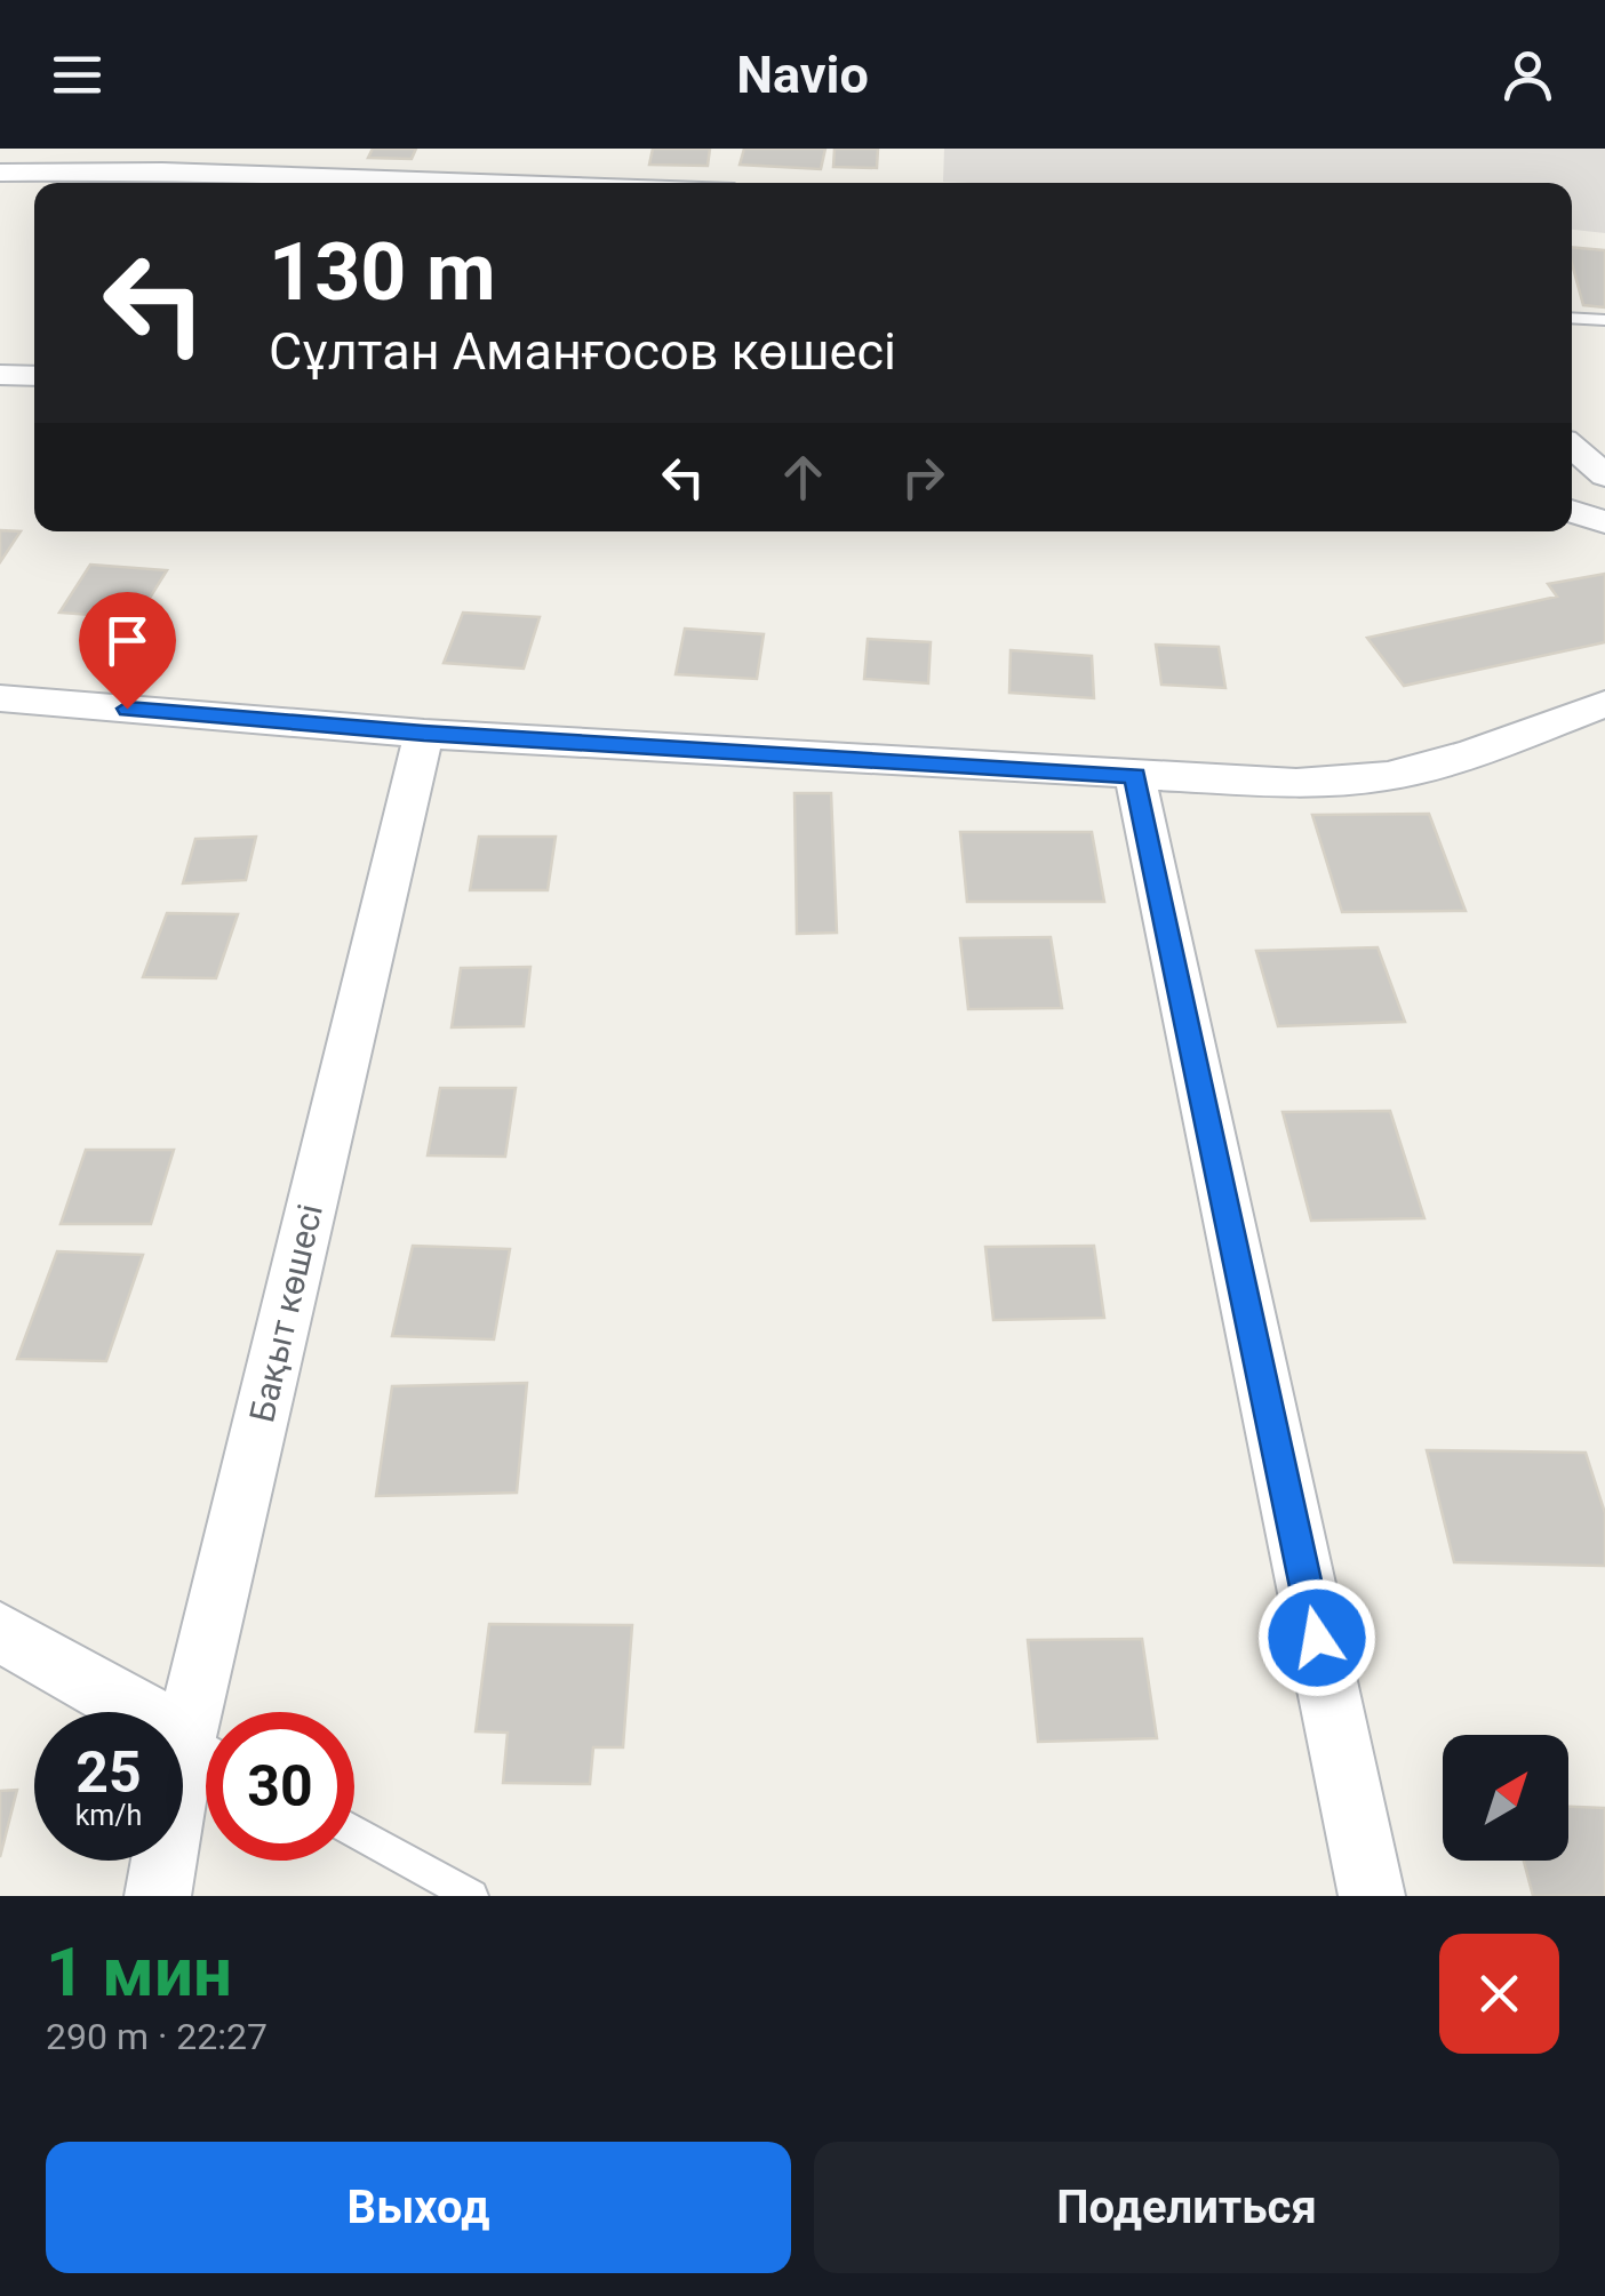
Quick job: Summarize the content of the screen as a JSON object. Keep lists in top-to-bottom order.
{
  "streets": {
    "street": ["Бақыт көшесі"]
  },
  "north": "top right",
  "page": {
    "header": "Navio",
    "turn": ["130 m", "Сұлтан Аманғосов көшесі"],
    "speed": "25 km/h",
    "limit": "30",
    "heading": ["1 мин", "290 m · 22:27"],
    "buttons": ["Выход", "Поделиться"]
  }
}
